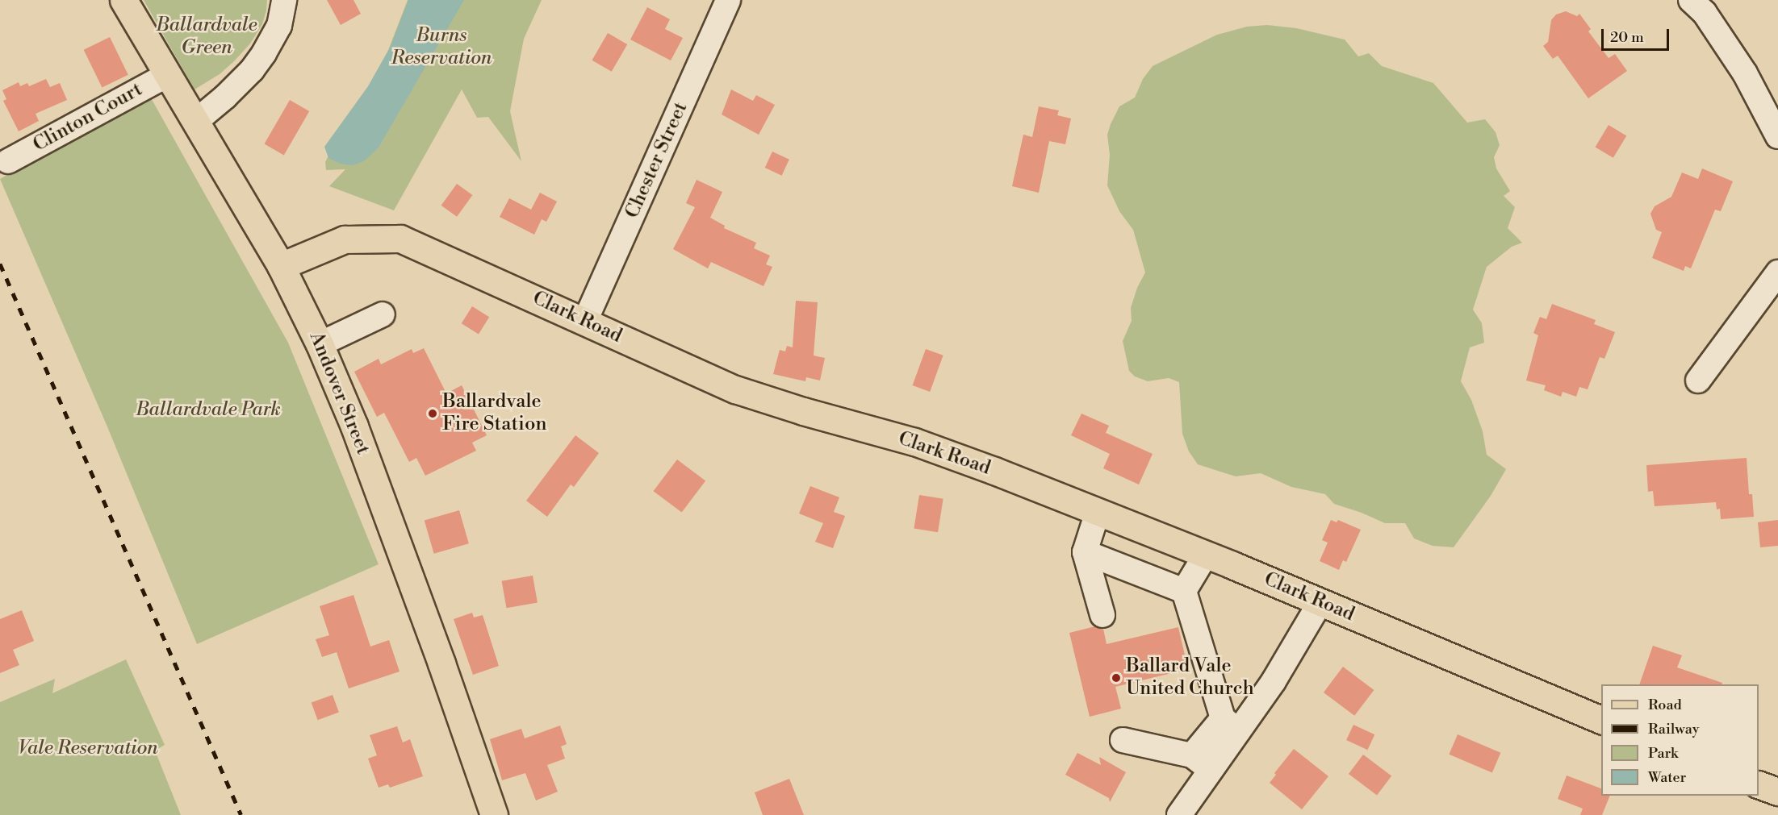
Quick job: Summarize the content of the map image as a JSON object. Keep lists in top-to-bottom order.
{
  "streets": {
    "main road": ["Clark Road", "Andover Street"],
    "street": ["Clinton Court", "Chester Street"]
  },
  "crossings": [
    ["Clinton Court", "Andover Street"],
    ["Chester Street", "Clark Road"],
    ["Clark Road", "Andover Street"]
  ],
  "parks": [
    "Ballardvale Green",
    "Burns Reservation",
    "Ballardvale Park",
    "Vale Reservation"
  ],
  "places": ["Ballardvale Fire Station", "Ballard Vale United Church"],
  "legend": [
    "Road",
    "Railway",
    "Park",
    "Water"
  ],
  "scale_bar": "20 m"
}
